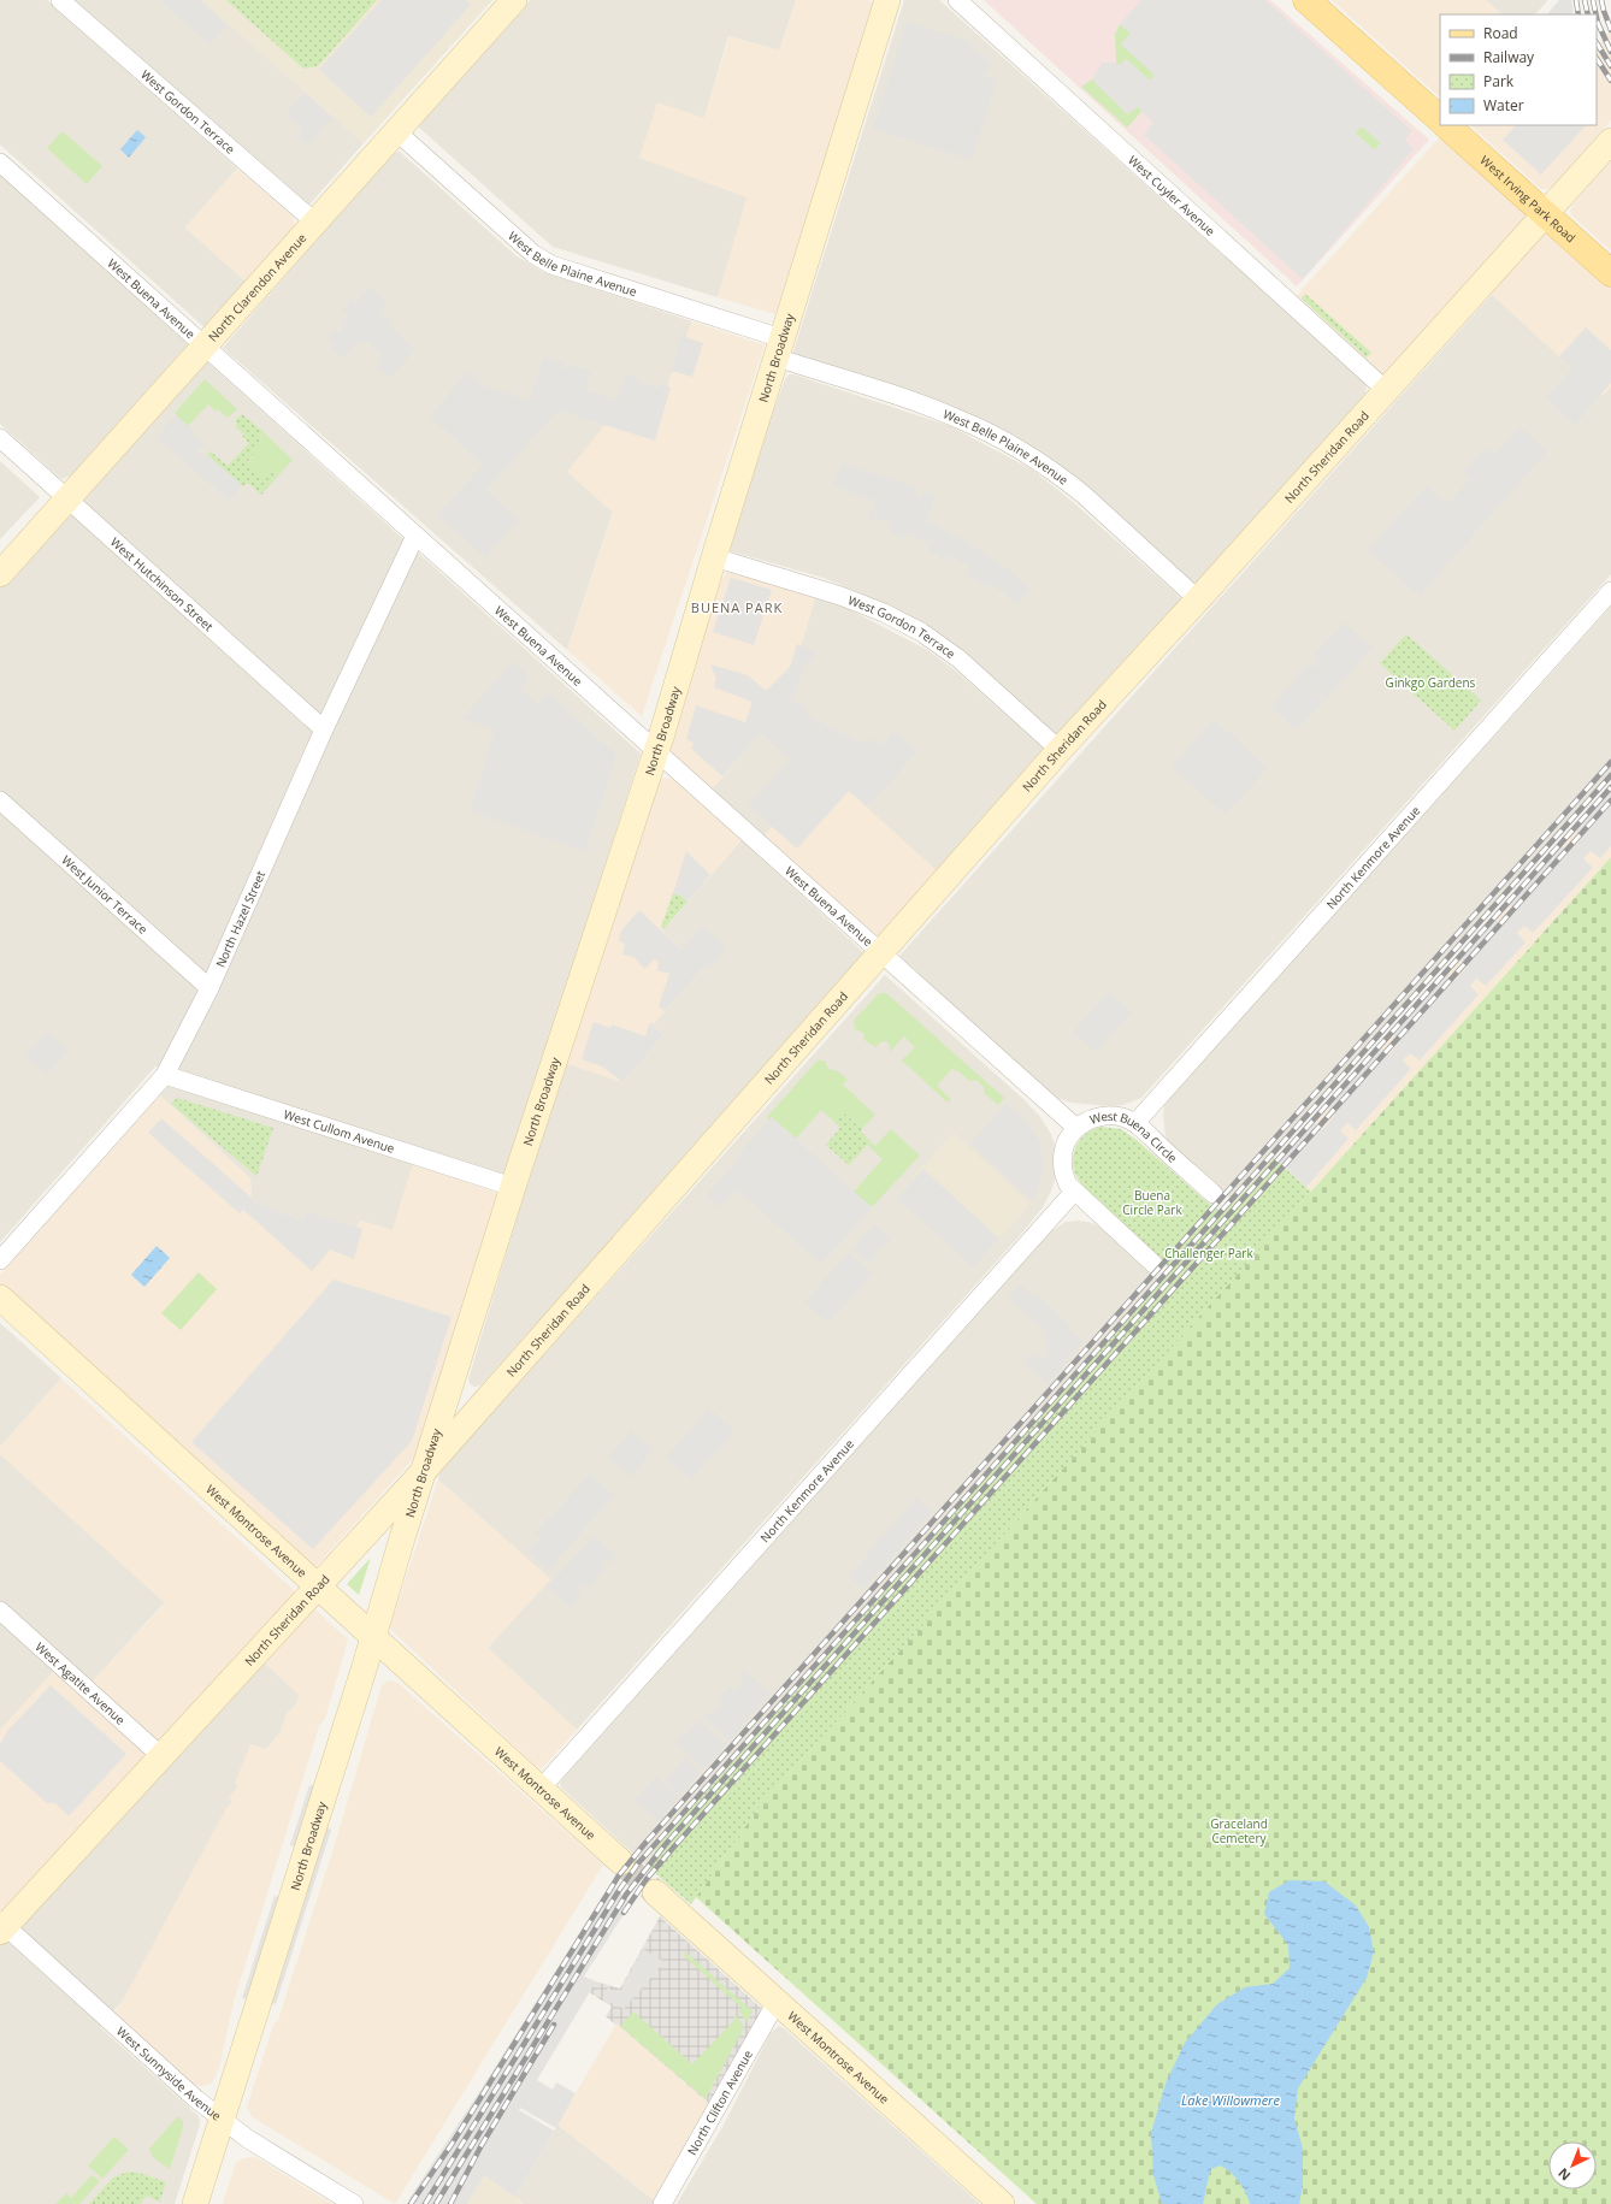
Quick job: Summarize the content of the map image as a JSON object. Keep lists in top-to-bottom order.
{
  "streets": {
    "main road": [
      "West Irving Park Road",
      "North Clarendon Avenue",
      "North Broadway",
      "North Sheridan Road",
      "West Montrose Avenue"
    ],
    "street": [
      "West Gordon Terrace",
      "West Cuyler Avenue",
      "West Belle Plaine Avenue",
      "West Buena Avenue",
      "West Hutchinson Street",
      "North Kenmore Avenue",
      "West Junior Terrace",
      "North Hazel Street",
      "West Cullom Avenue",
      "West Buena Circle",
      "West Agatite Avenue",
      "West Sunnyside Avenue",
      "North Clifton Avenue"
    ]
  },
  "crossings": [
    ["West Gordon Terrace", "North Clarendon Avenue"],
    ["West Gordon Terrace", "North Broadway"],
    ["West Gordon Terrace", "North Sheridan Road"],
    ["West Cuyler Avenue", "North Sheridan Road"],
    ["West Irving Park Road", "North Sheridan Road"],
    ["West Belle Plaine Avenue", "North Clarendon Avenue"],
    ["West Belle Plaine Avenue", "North Broadway"],
    ["West Belle Plaine Avenue", "North Sheridan Road"],
    ["North Clarendon Avenue", "West Buena Avenue"],
    ["North Clarendon Avenue", "West Hutchinson Street"],
    ["West Buena Avenue", "North Broadway"],
    ["West Buena Avenue", "North Sheridan Road"],
    ["West Buena Avenue", "North Hazel Street"],
    ["West Buena Avenue", "West Buena Circle"],
    ["North Broadway", "North Sheridan Road"],
    ["North Broadway", "West Cullom Avenue"],
    ["North Broadway", "West Montrose Avenue"],
    ["North Broadway", "West Sunnyside Avenue"],
    ["North Sheridan Road", "West Montrose Avenue"],
    ["North Sheridan Road", "West Agatite Avenue"],
    ["North Sheridan Road", "West Sunnyside Avenue"],
    ["West Hutchinson Street", "North Hazel Street"],
    ["North Kenmore Avenue", "West Buena Circle"],
    ["North Kenmore Avenue", "West Montrose Avenue"],
    ["West Junior Terrace", "North Hazel Street"],
    ["North Hazel Street", "West Cullom Avenue"],
    ["West Montrose Avenue", "North Clifton Avenue"]
  ],
  "districts": ["BUENA PARK"],
  "water": ["Lake Willowmere"],
  "parks": [
    "Ginkgo Gardens",
    "Buena Circle Park",
    "Challenger Park",
    "Graceland Cemetery"
  ],
  "legend": [
    "Road",
    "Railway",
    "Park",
    "Water"
  ],
  "north": "bottom left"
}
